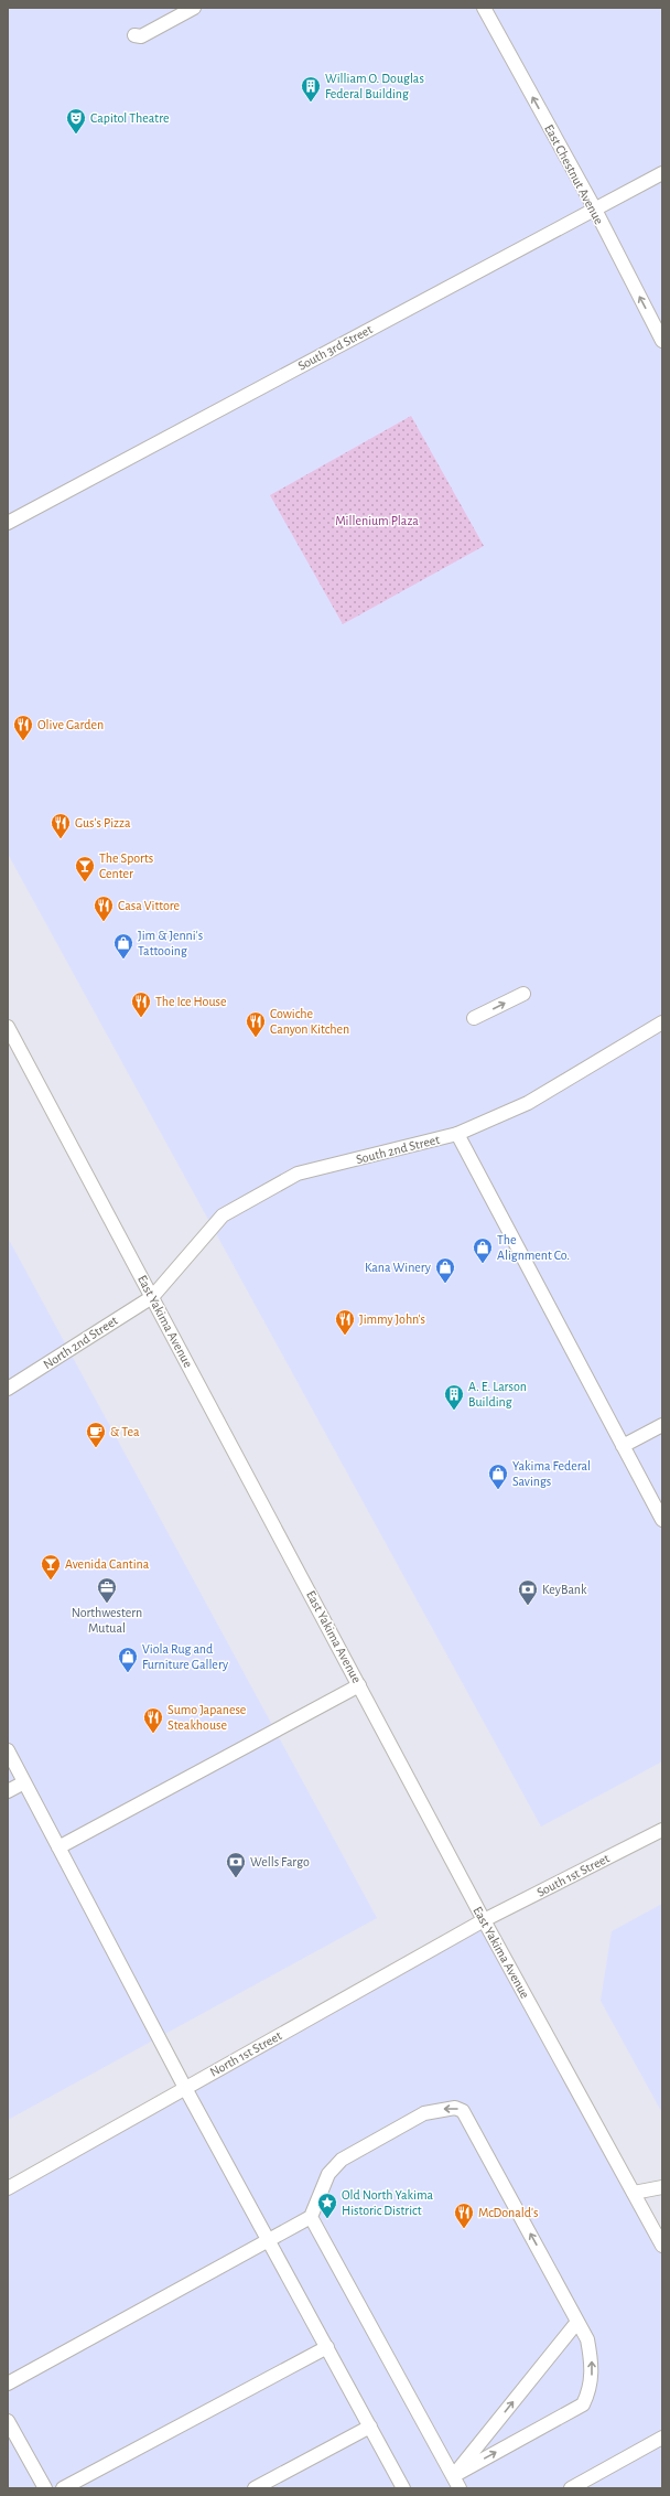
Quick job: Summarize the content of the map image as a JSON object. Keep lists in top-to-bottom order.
{
  "streets": {
    "main road": [
      "East Chestnut Avenue",
      "South 3rd Street",
      "South 2nd Street",
      "East Yakima Avenue",
      "North 2nd Street",
      "South 1st Street",
      "North 1st Street"
    ]
  },
  "crossings": [
    ["East Chestnut Avenue", "South 3rd Street"],
    ["South 2nd Street", "East Yakima Avenue"],
    ["South 2nd Street", "North 2nd Street"],
    ["East Yakima Avenue", "North 2nd Street"],
    ["East Yakima Avenue", "South 1st Street"],
    ["East Yakima Avenue", "North 1st Street"],
    ["South 1st Street", "North 1st Street"]
  ],
  "one_way": ["East Chestnut Avenue"],
  "parks": ["Millenium Plaza"],
  "places": {
    "building": ["William O. Douglas Federal Building", "A. E. Larson Building"],
    "theatre": ["Capitol Theatre"],
    "restaurant": [
      "Olive Garden",
      "Gus's Pizza",
      "Casa Vittore",
      "The Ice House",
      "Cowiche Canyon Kitchen",
      "Jimmy John's",
      "Sumo Japanese Steakhouse",
      "McDonald's"
    ],
    "bar": ["The Sports Center", "Avenida Cantina"],
    "shop": [
      "Jim & Jenni's Tattooing",
      "The Alignment Co.",
      "Kana Winery",
      "Yakima Federal Savings",
      "Viola Rug and Furniture Gallery"
    ],
    "cafe": ["& Tea"],
    "office": ["Northwestern Mutual"],
    "bank": ["KeyBank", "Wells Fargo"],
    "place": ["Old North Yakima Historic District"]
  }
}
